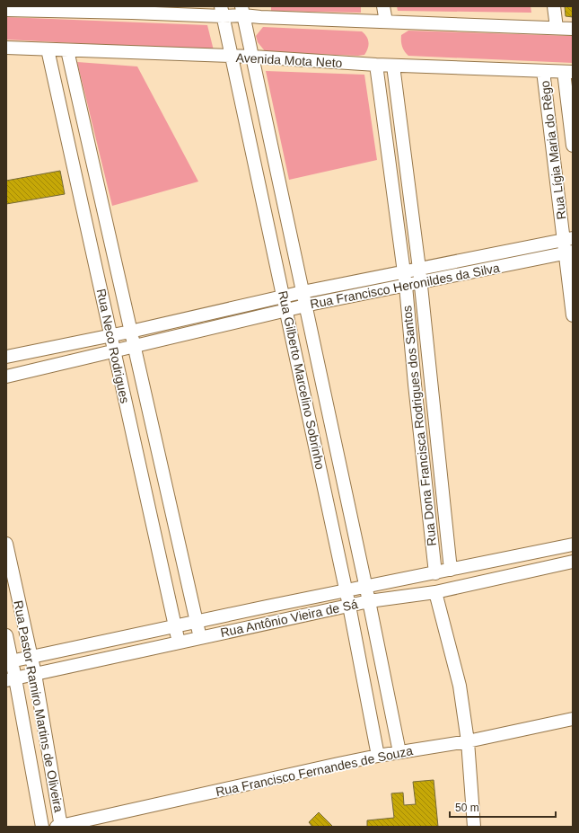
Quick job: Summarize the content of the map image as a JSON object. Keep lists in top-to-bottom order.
{
  "streets": {
    "street": [
      "Avenida Mota Neto",
      "Rua Lígia Maria do Rêgo",
      "Rua Francisco Heronildes da Silva",
      "Rua Neco Rodrigues",
      "Rua Gilberto Marcelino Sobrinho",
      "Rua Dona Francisca Rodrigues dos Santos",
      "Rua Antônio Vieira de Sá",
      "Rua Pastor Ramiro Martins de Oliveira",
      "Rua Francisco Fernandes de Souza"
    ]
  },
  "crossings": [
    ["Avenida Mota Neto", "Rua Lígia Maria do Rêgo"],
    ["Avenida Mota Neto", "Rua Neco Rodrigues"],
    ["Avenida Mota Neto", "Rua Gilberto Marcelino Sobrinho"],
    ["Avenida Mota Neto", "Rua Dona Francisca Rodrigues dos Santos"],
    ["Rua Lígia Maria do Rêgo", "Rua Francisco Heronildes da Silva"],
    ["Rua Francisco Heronildes da Silva", "Rua Neco Rodrigues"],
    ["Rua Francisco Heronildes da Silva", "Rua Gilberto Marcelino Sobrinho"],
    ["Rua Francisco Heronildes da Silva", "Rua Dona Francisca Rodrigues dos Santos"],
    ["Rua Neco Rodrigues", "Rua Antônio Vieira de Sá"],
    ["Rua Gilberto Marcelino Sobrinho", "Rua Antônio Vieira de Sá"],
    ["Rua Gilberto Marcelino Sobrinho", "Rua Francisco Fernandes de Souza"],
    ["Rua Dona Francisca Rodrigues dos Santos", "Rua Antônio Vieira de Sá"],
    ["Rua Antônio Vieira de Sá", "Rua Pastor Ramiro Martins de Oliveira"],
    ["Rua Pastor Ramiro Martins de Oliveira", "Rua Francisco Fernandes de Souza"]
  ],
  "scale_bar": "50 m"
}
